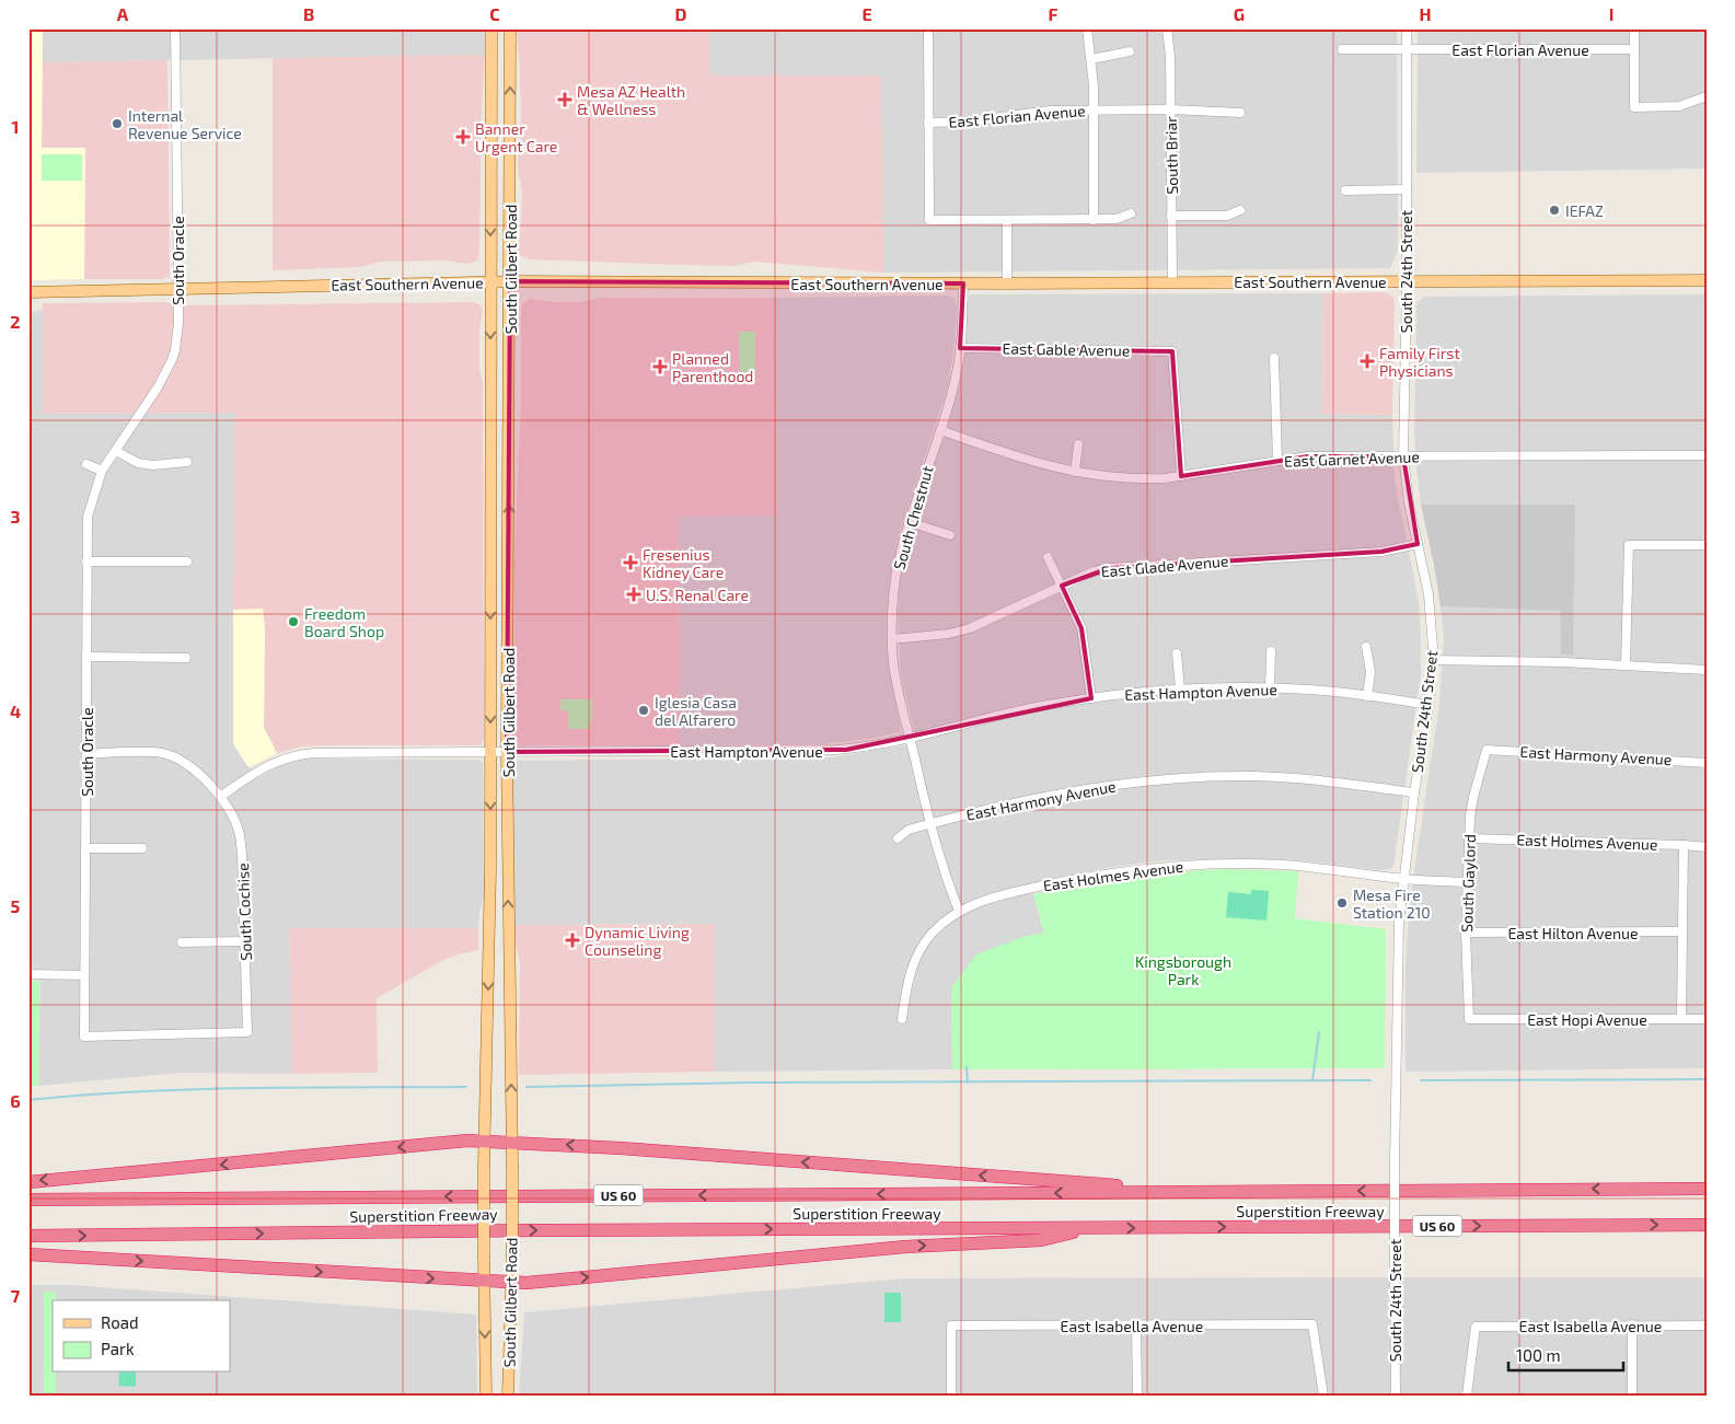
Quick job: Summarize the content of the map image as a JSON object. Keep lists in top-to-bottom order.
{
  "streets": {
    "highway": ["US 60", "Superstition Freeway"],
    "main road": ["South Gilbert Road", "East Southern Avenue"],
    "street": [
      "East Florian Avenue",
      "South Briar",
      "South Oracle",
      "South 24th Street",
      "East Gable Avenue",
      "East Garnet Avenue",
      "South Chestnut",
      "East Glade Avenue",
      "East Hampton Avenue",
      "East Harmony Avenue",
      "East Holmes Avenue",
      "South Gaylord",
      "South Cochise",
      "East Hilton Avenue",
      "East Hopi Avenue",
      "East Isabella Avenue"
    ]
  },
  "crossings": [
    ["East Florian Avenue", "South Briar"],
    ["East Florian Avenue", "South 24th Street"],
    ["South Briar", "East Southern Avenue"],
    ["South Oracle", "East Southern Avenue"],
    ["South Oracle", "South Cochise"],
    ["South Gilbert Road", "East Southern Avenue"],
    ["South Gilbert Road", "East Hampton Avenue"],
    ["South 24th Street", "East Southern Avenue"],
    ["South 24th Street", "East Garnet Avenue"],
    ["South 24th Street", "East Glade Avenue"],
    ["South 24th Street", "East Hampton Avenue"],
    ["South 24th Street", "East Harmony Avenue"],
    ["South 24th Street", "East Holmes Avenue"],
    ["East Southern Avenue", "South Chestnut"],
    ["East Gable Avenue", "East Garnet Avenue"],
    ["East Gable Avenue", "South Chestnut"],
    ["East Garnet Avenue", "South Chestnut"],
    ["South Chestnut", "East Glade Avenue"],
    ["South Chestnut", "East Hampton Avenue"],
    ["South Chestnut", "East Harmony Avenue"],
    ["South Chestnut", "East Holmes Avenue"],
    ["East Hampton Avenue", "South Cochise"],
    ["East Harmony Avenue", "South Gaylord"],
    ["East Holmes Avenue", "South Gaylord"],
    ["South Gaylord", "East Hilton Avenue"],
    ["South Gaylord", "East Hopi Avenue"]
  ],
  "parks": ["Kingsborough Park"],
  "places": {
    "health": [
      "Mesa AZ Health & Wellness",
      "Banner Urgent Care",
      "Family First Physicians",
      "Planned Parenthood",
      "Fresenius Kidney Care",
      "U.S. Renal Care",
      "Dynamic Living Counseling"
    ],
    "other": [
      "Internal Revenue Service",
      "IEFAZ",
      "Freedom Board Shop",
      "Iglesia Casa del Alfarero",
      "Mesa Fire Station 210"
    ]
  },
  "legend": ["Road", "Park"],
  "scale_bar": "100 m",
  "grid": {
    "columns": [
      "A",
      "B",
      "C",
      "D",
      "E",
      "F",
      "G",
      "H",
      "I"
    ],
    "rows": [
      "1",
      "2",
      "3",
      "4",
      "5",
      "6",
      "7"
    ]
  }
}
